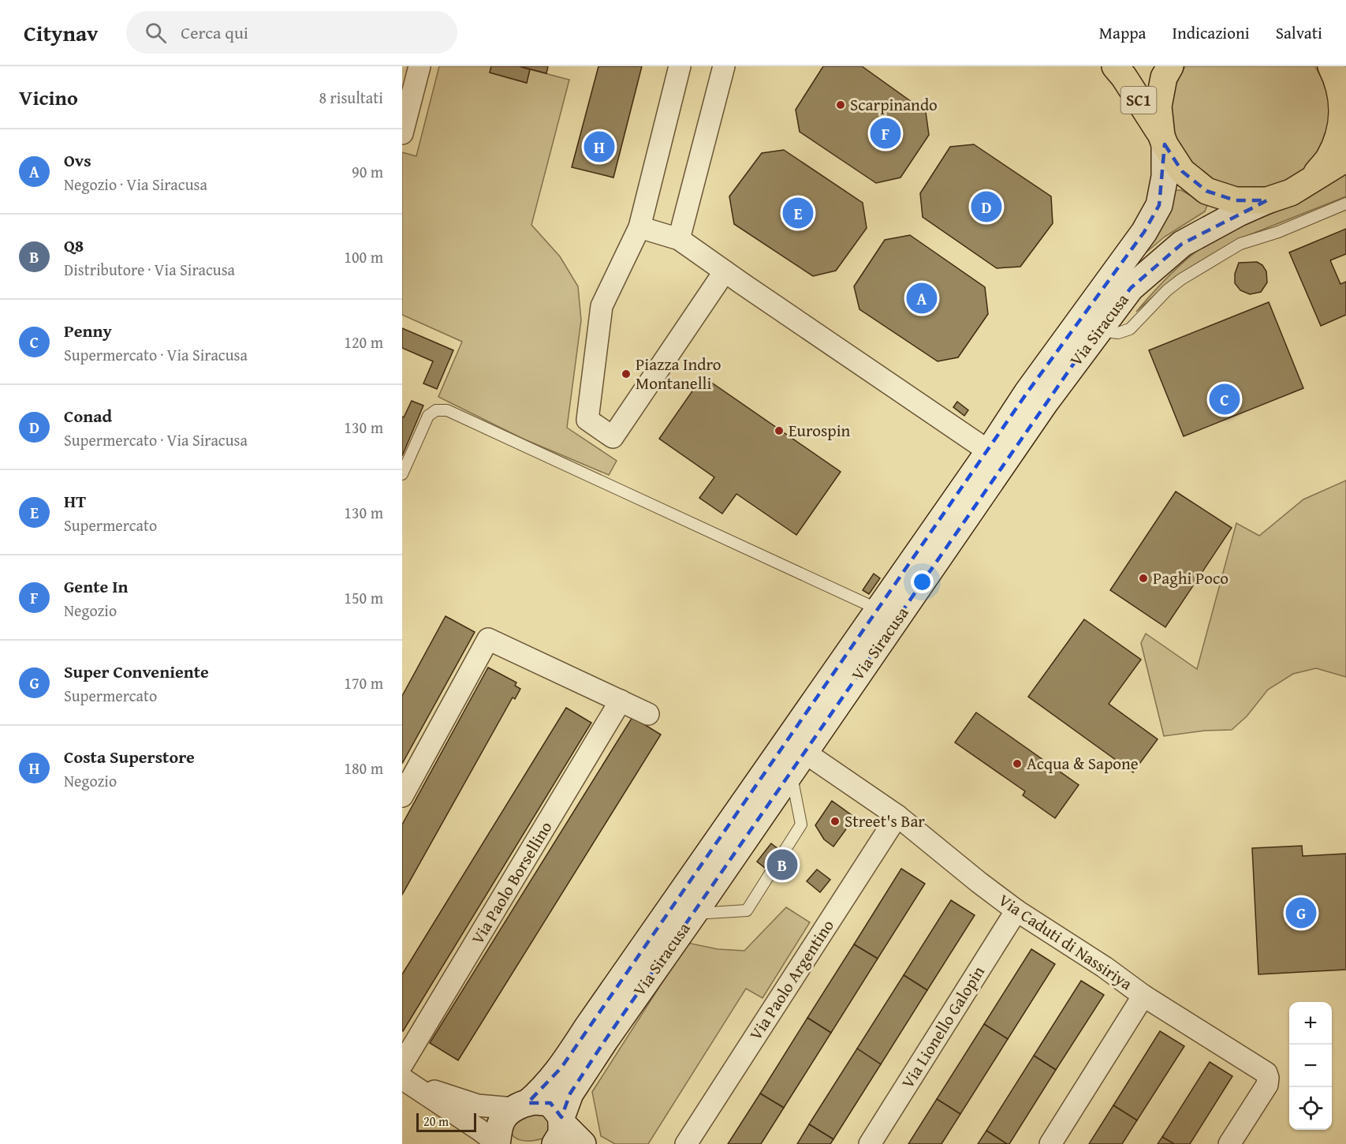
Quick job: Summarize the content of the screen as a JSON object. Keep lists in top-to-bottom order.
{
  "streets": {
    "main road": ["SC1", "Via Siracusa"],
    "street": [
      "Via Paolo Borsellino",
      "Via Caduti di Nassiriya",
      "Via Paolo Argentino",
      "Via Lionello Galopin"
    ]
  },
  "crossings": [
    ["SC1", "Via Siracusa"],
    ["Via Siracusa", "Via Caduti di Nassiriya"],
    ["Via Caduti di Nassiriya", "Via Paolo Argentino"],
    ["Via Caduti di Nassiriya", "Via Lionello Galopin"]
  ],
  "places": [
    "Scarpinando",
    "Piazza Indro Montanelli",
    "Eurospin",
    "Paghi Poco",
    "Acqua & Sapone",
    "Street's Bar"
  ],
  "scale_bar": "20 m",
  "page": {
    "header": "Citynav",
    "search": "Cerca qui",
    "nav": ["Mappa", "Indicazioni", "Salvati"],
    "heading": ["Vicino", "8 risultati"],
    "pins": [
      "F",
      "H",
      "D",
      "E",
      "A",
      "C",
      "B",
      "G"
    ],
    "list": [
      {
        "mark": "A",
        "name": "Ovs",
        "note": "Negozio · Via Siracusa",
        "value": "90 m"
      },
      {
        "mark": "B",
        "name": "Q8",
        "note": "Distributore · Via Siracusa",
        "value": "100 m"
      },
      {
        "mark": "C",
        "name": "Penny",
        "note": "Supermercato · Via Siracusa",
        "value": "120 m"
      },
      {
        "mark": "D",
        "name": "Conad",
        "note": "Supermercato · Via Siracusa",
        "value": "130 m"
      },
      {
        "mark": "E",
        "name": "HT",
        "note": "Supermercato",
        "value": "130 m"
      },
      {
        "mark": "F",
        "name": "Gente In",
        "note": "Negozio",
        "value": "150 m"
      },
      {
        "mark": "G",
        "name": "Super Conveniente",
        "note": "Supermercato",
        "value": "170 m"
      },
      {
        "mark": "H",
        "name": "Costa Superstore",
        "note": "Negozio",
        "value": "180 m"
      }
    ],
    "map_buttons": ["+", "−"],
    "scale": "20 m"
  }
}
